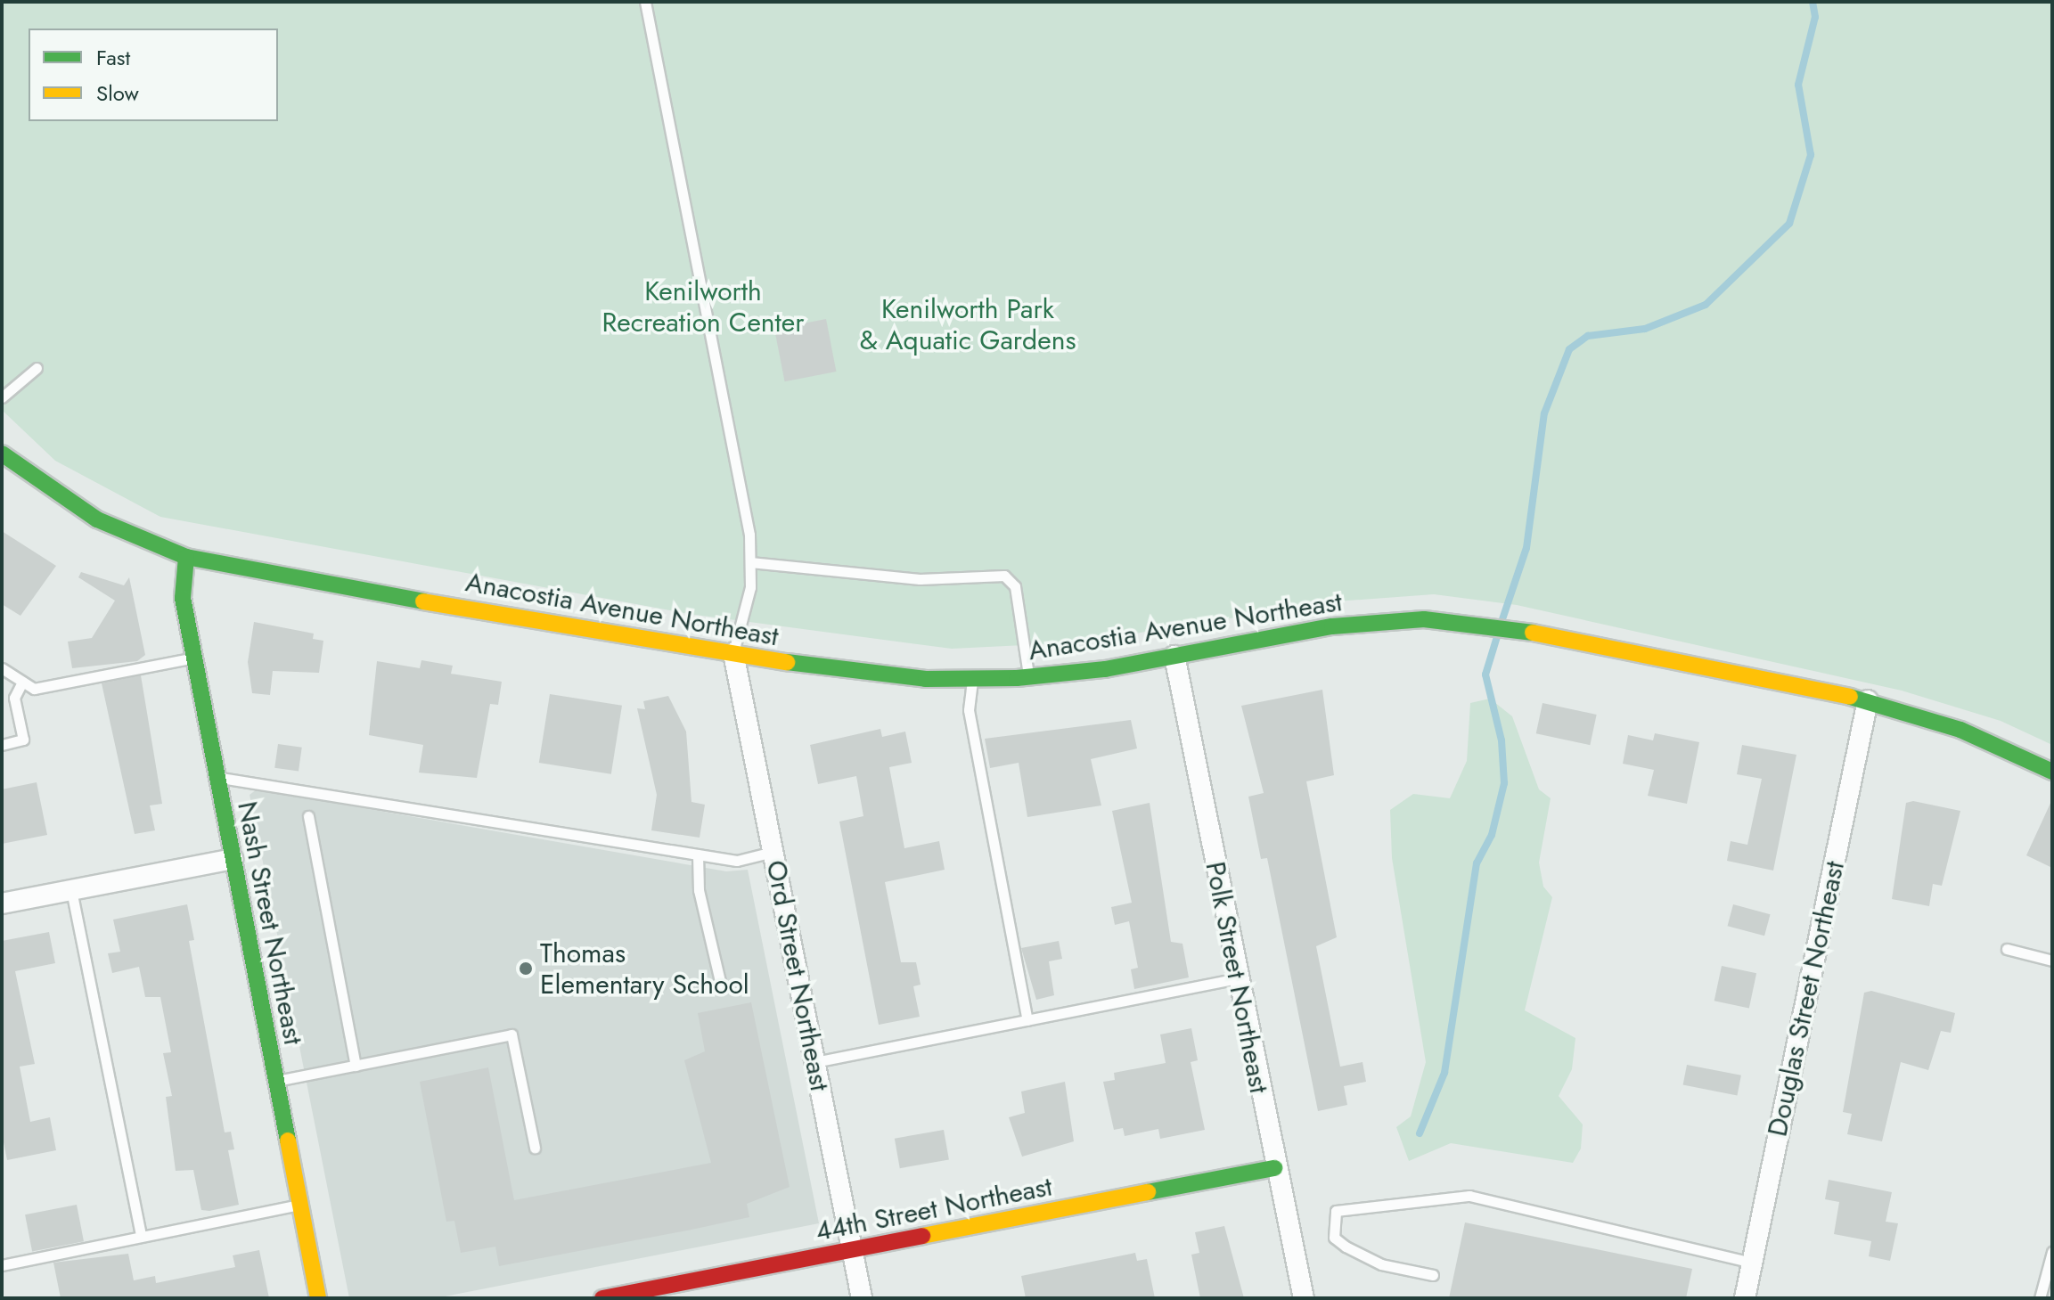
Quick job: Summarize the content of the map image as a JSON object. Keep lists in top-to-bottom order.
{
  "streets": {
    "street": [
      "Anacostia Avenue Northeast",
      "Nash Street Northeast",
      "Ord Street Northeast",
      "Polk Street Northeast",
      "Douglas Street Northeast",
      "44th Street Northeast"
    ]
  },
  "crossings": [
    ["Anacostia Avenue Northeast", "Nash Street Northeast"],
    ["Anacostia Avenue Northeast", "Ord Street Northeast"],
    ["Anacostia Avenue Northeast", "Polk Street Northeast"],
    ["Anacostia Avenue Northeast", "Douglas Street Northeast"],
    ["Ord Street Northeast", "44th Street Northeast"],
    ["Polk Street Northeast", "44th Street Northeast"]
  ],
  "parks": ["Kenilworth Recreation Center", "Kenilworth Park & Aquatic Gardens"],
  "places": ["Thomas Elementary School"],
  "legend": ["Fast", "Slow"]
}
